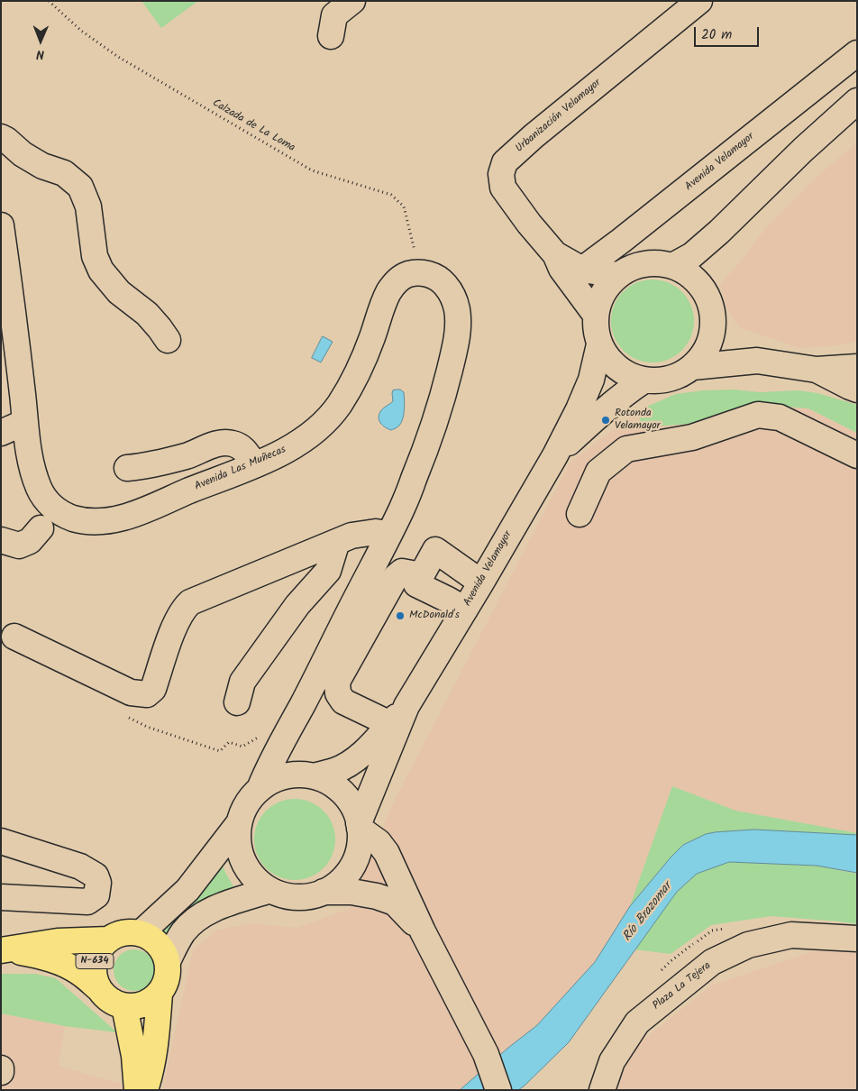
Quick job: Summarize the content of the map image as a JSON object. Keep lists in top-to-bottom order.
{
  "streets": {
    "highway": ["N-634"],
    "street": [
      "Urbanización Velamayor",
      "Avenida Velamayor",
      "Avenida Las Muñecas",
      "Plaza La Tejera"
    ],
    "path": ["Calzada de La Loma"]
  },
  "crossings": [
    ["Urbanización Velamayor", "Avenida Velamayor"],
    ["Calzada de La Loma", "Avenida Las Muñecas"]
  ],
  "water": ["Río Brazomar"],
  "places": ["Rotonda Velamayor", "McDonald's"],
  "scale_bar": "20 m",
  "north": "bottom"
}
